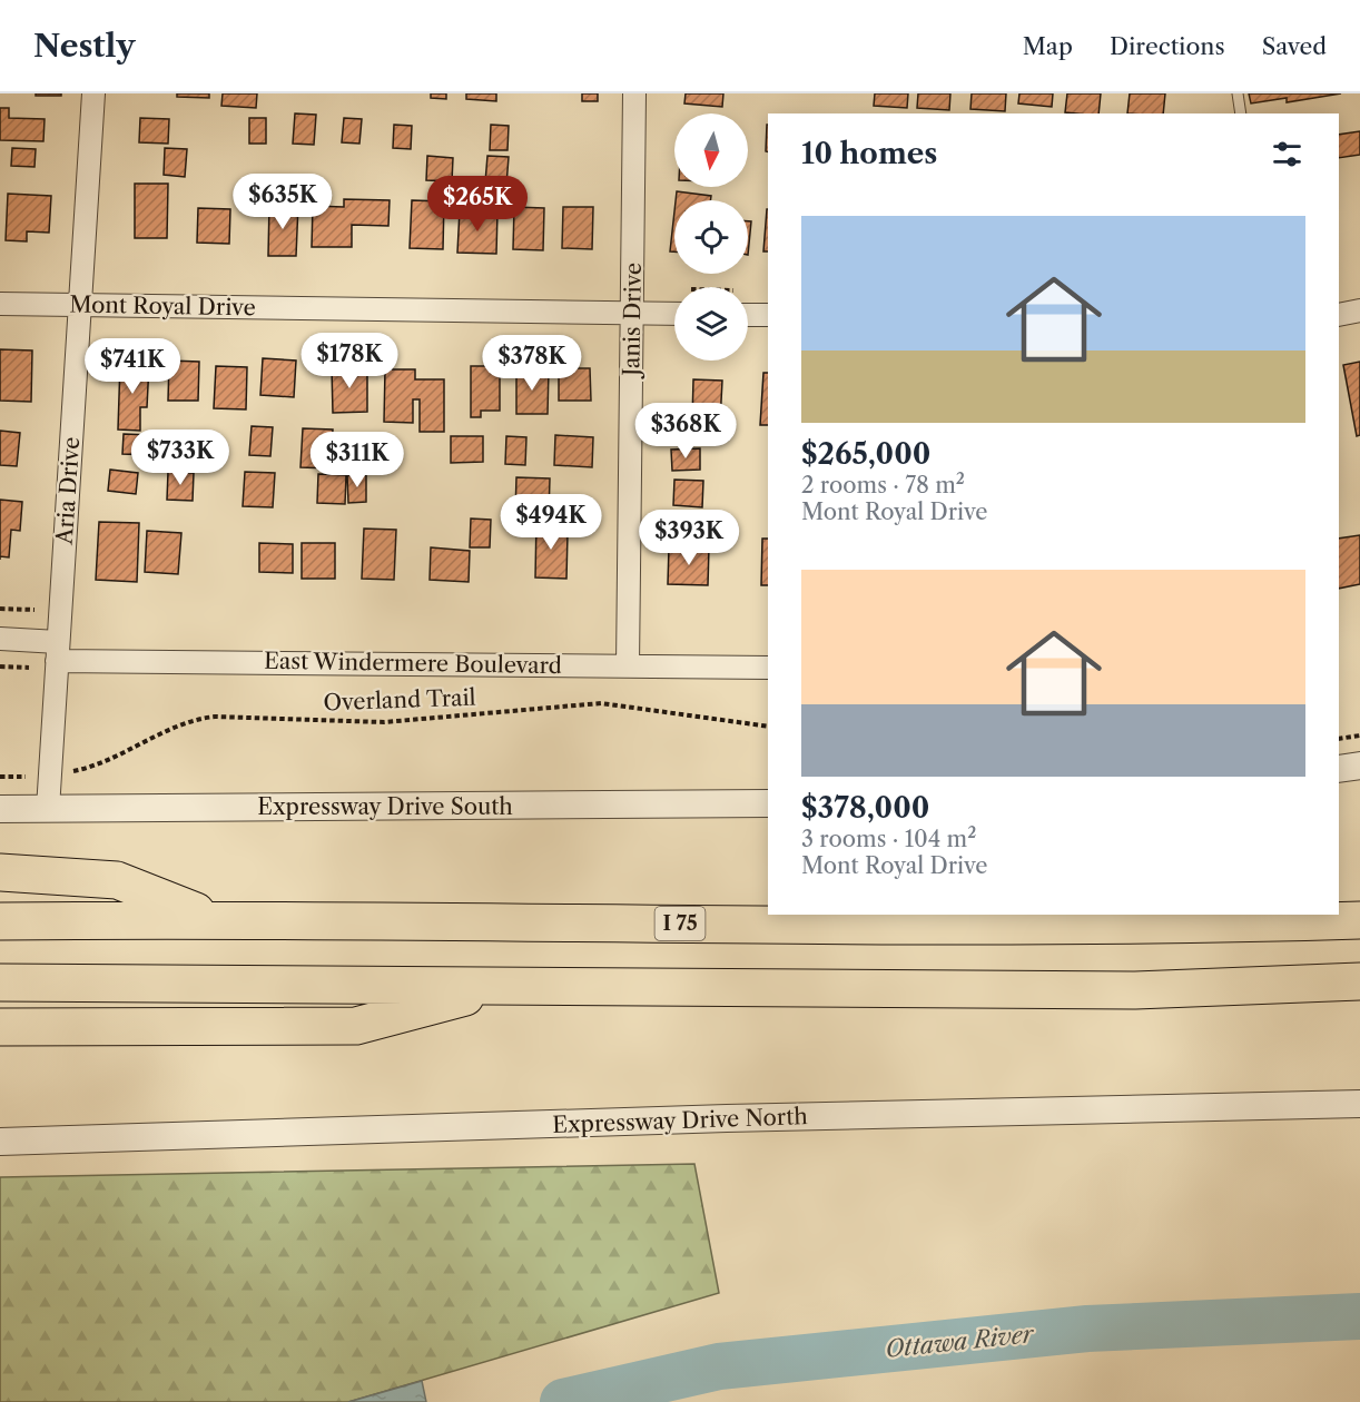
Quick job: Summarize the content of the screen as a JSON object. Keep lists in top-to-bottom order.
{
  "streets": {
    "highway": ["I 75"],
    "street": [
      "Mont Royal Drive",
      "Janis Drive",
      "Aria Drive",
      "East Windermere Boulevard",
      "Expressway Drive South",
      "Expressway Drive North"
    ],
    "path": ["Overland Trail"]
  },
  "crossings": [
    ["Mont Royal Drive", "Janis Drive"],
    ["Mont Royal Drive", "Aria Drive"],
    ["Janis Drive", "East Windermere Boulevard"],
    ["Aria Drive", "East Windermere Boulevard"],
    ["Aria Drive", "Overland Trail"],
    ["Aria Drive", "Expressway Drive South"]
  ],
  "water": ["Ottawa River"],
  "north": "bottom",
  "page": {
    "header": "Nestly",
    "nav": ["Map", "Directions", "Saved"],
    "heading": "10 homes",
    "price": [
      "$635K",
      "$265K",
      "$178K",
      "$378K",
      "$741K",
      "$368K",
      "$733K",
      "$311K",
      "$494K",
      "$393K"
    ],
    "list": [
      {
        "name": "$265,000",
        "note": "2 rooms · 78 m² · Mont Royal Drive"
      },
      {
        "name": "$378,000",
        "note": "3 rooms · 104 m² · Mont Royal Drive"
      }
    ]
  }
}
